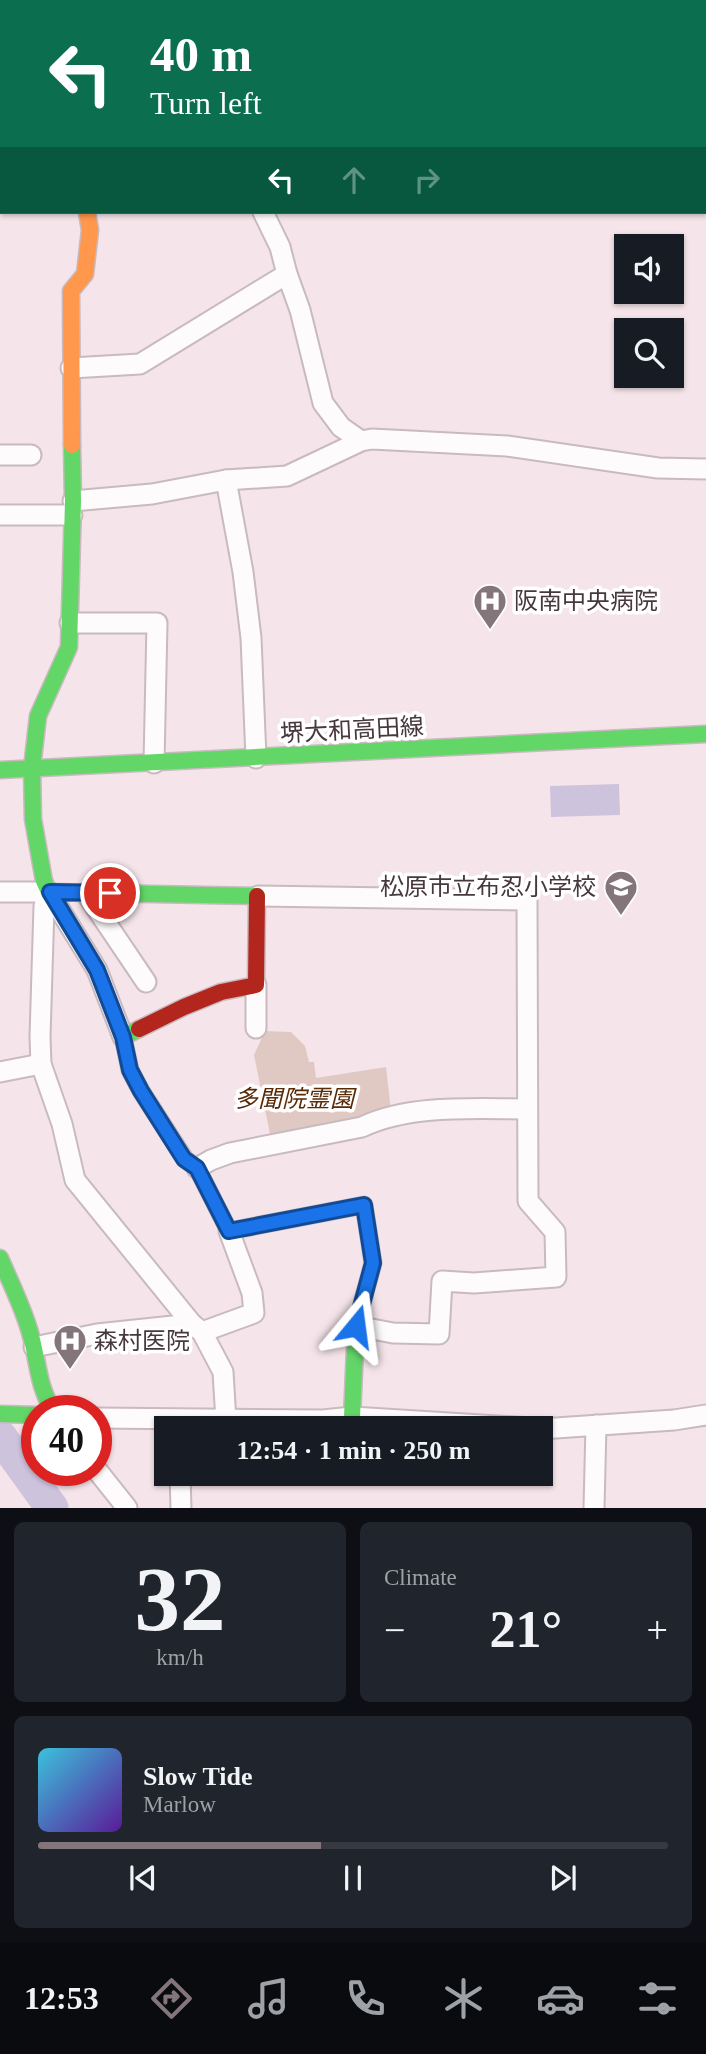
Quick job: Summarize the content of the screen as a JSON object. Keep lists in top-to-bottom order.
{
  "streets": {
    "street": ["堺大和高田線"]
  },
  "parks": ["多聞院霊園"],
  "places": {
    "hospital": ["阪南中央病院", "森村医院"],
    "school or university": ["松原市立布忍小学校"]
  },
  "page": {
    "turn": ["40 m", "Turn left"],
    "limit": "40",
    "trip": "12:54 · 1 min · 250 m",
    "tile": [
      ["32", "km/h"],
      "Climate"
    ],
    "heat": ["−", "21°", "+"],
    "song": ["Slow Tide", "Marlow"],
    "tabs": "12:53"
  }
}
